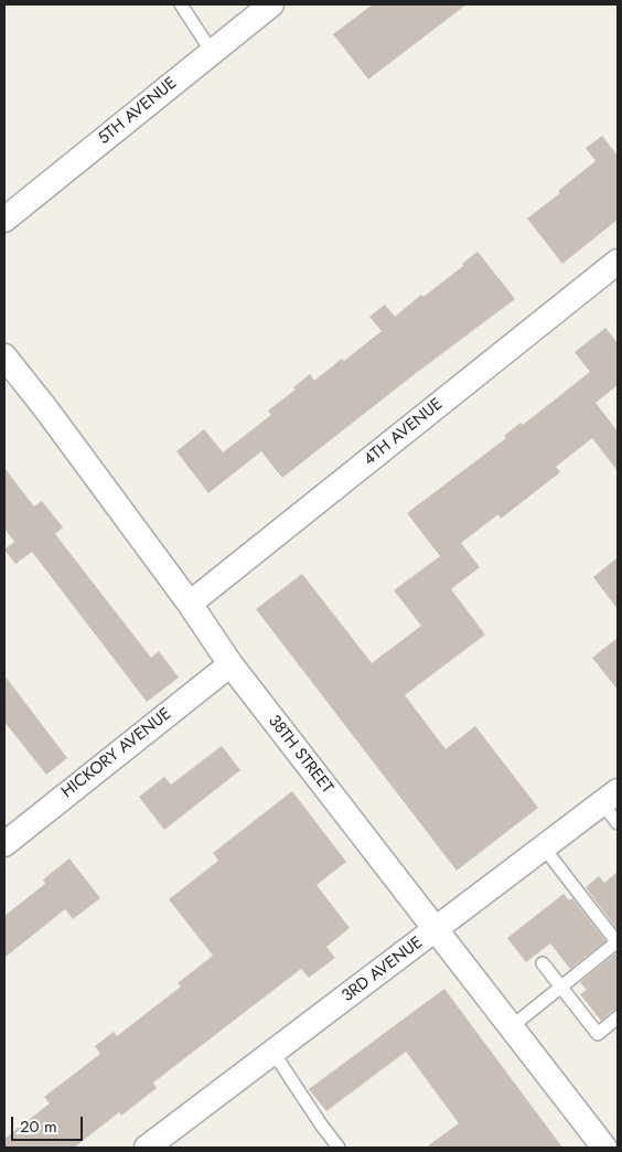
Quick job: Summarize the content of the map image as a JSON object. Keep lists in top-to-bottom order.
{
  "streets": {
    "street": [
      "5TH AVENUE",
      "4TH AVENUE",
      "HICKORY AVENUE",
      "38TH STREET",
      "3RD AVENUE"
    ]
  },
  "crossings": [
    ["4TH AVENUE", "38TH STREET"],
    ["HICKORY AVENUE", "38TH STREET"],
    ["38TH STREET", "3RD AVENUE"]
  ],
  "scale_bar": "20 m"
}
